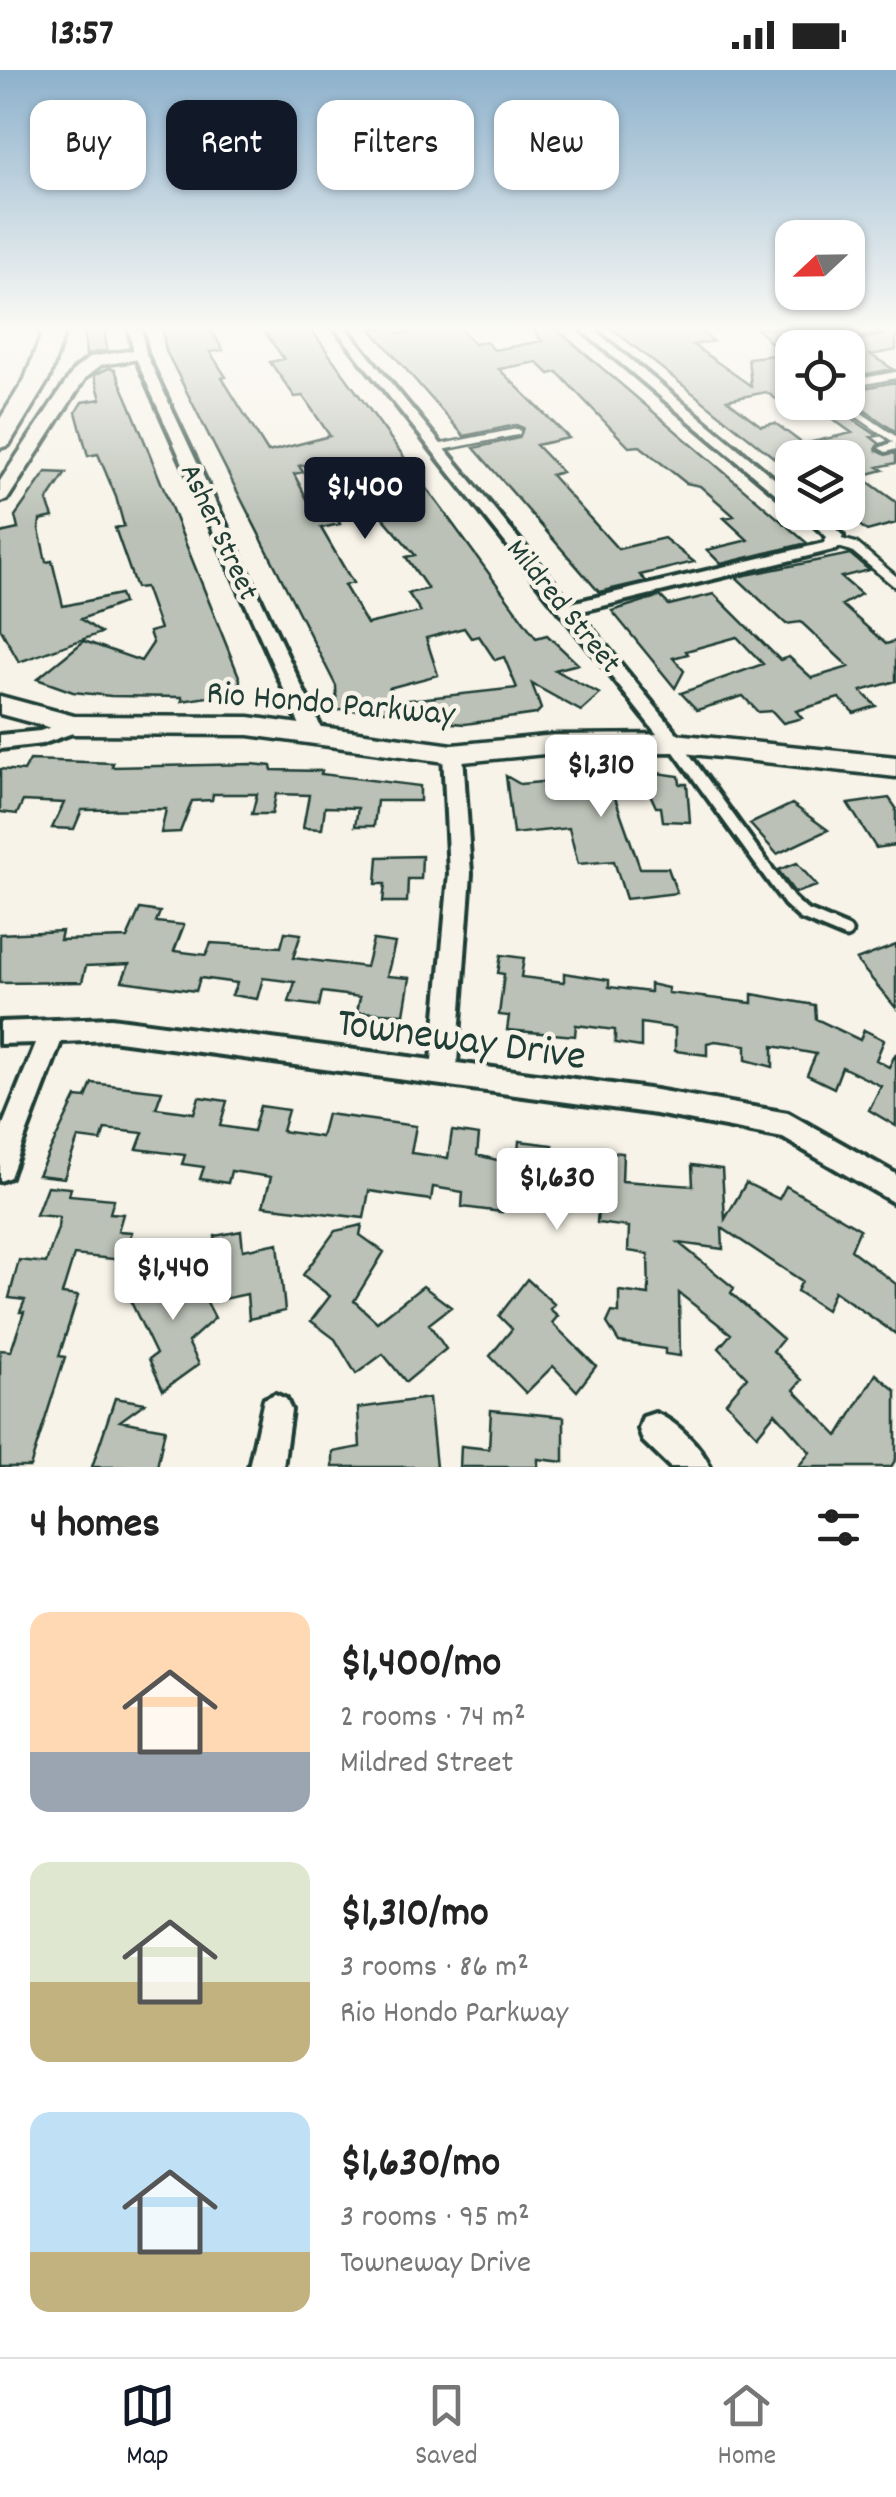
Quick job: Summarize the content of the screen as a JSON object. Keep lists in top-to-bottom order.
{
  "streets": {
    "street": [
      "Asher Street",
      "Mildred Street",
      "Rio Hondo Parkway",
      "Towneway Drive"
    ]
  },
  "crossings": [
    ["Asher Street", "Rio Hondo Parkway"],
    ["Mildred Street", "Rio Hondo Parkway"]
  ],
  "north": "left",
  "page": {
    "status": "13:57",
    "chip": [
      "Buy",
      "Rent",
      "Filters",
      "New"
    ],
    "price": [
      "$1,400",
      "$1,310",
      "$1,630",
      "$1,440"
    ],
    "heading": "4 homes",
    "list": [
      {
        "name": "$1,400/mo",
        "note": "2 rooms · 74 m² · Mildred Street"
      },
      {
        "name": "$1,310/mo",
        "note": "3 rooms · 86 m² · Rio Hondo Parkway"
      },
      {
        "name": "$1,630/mo",
        "note": "3 rooms · 95 m² · Towneway Drive"
      }
    ],
    "tabs": ["Map", "Saved", "Home"]
  }
}
